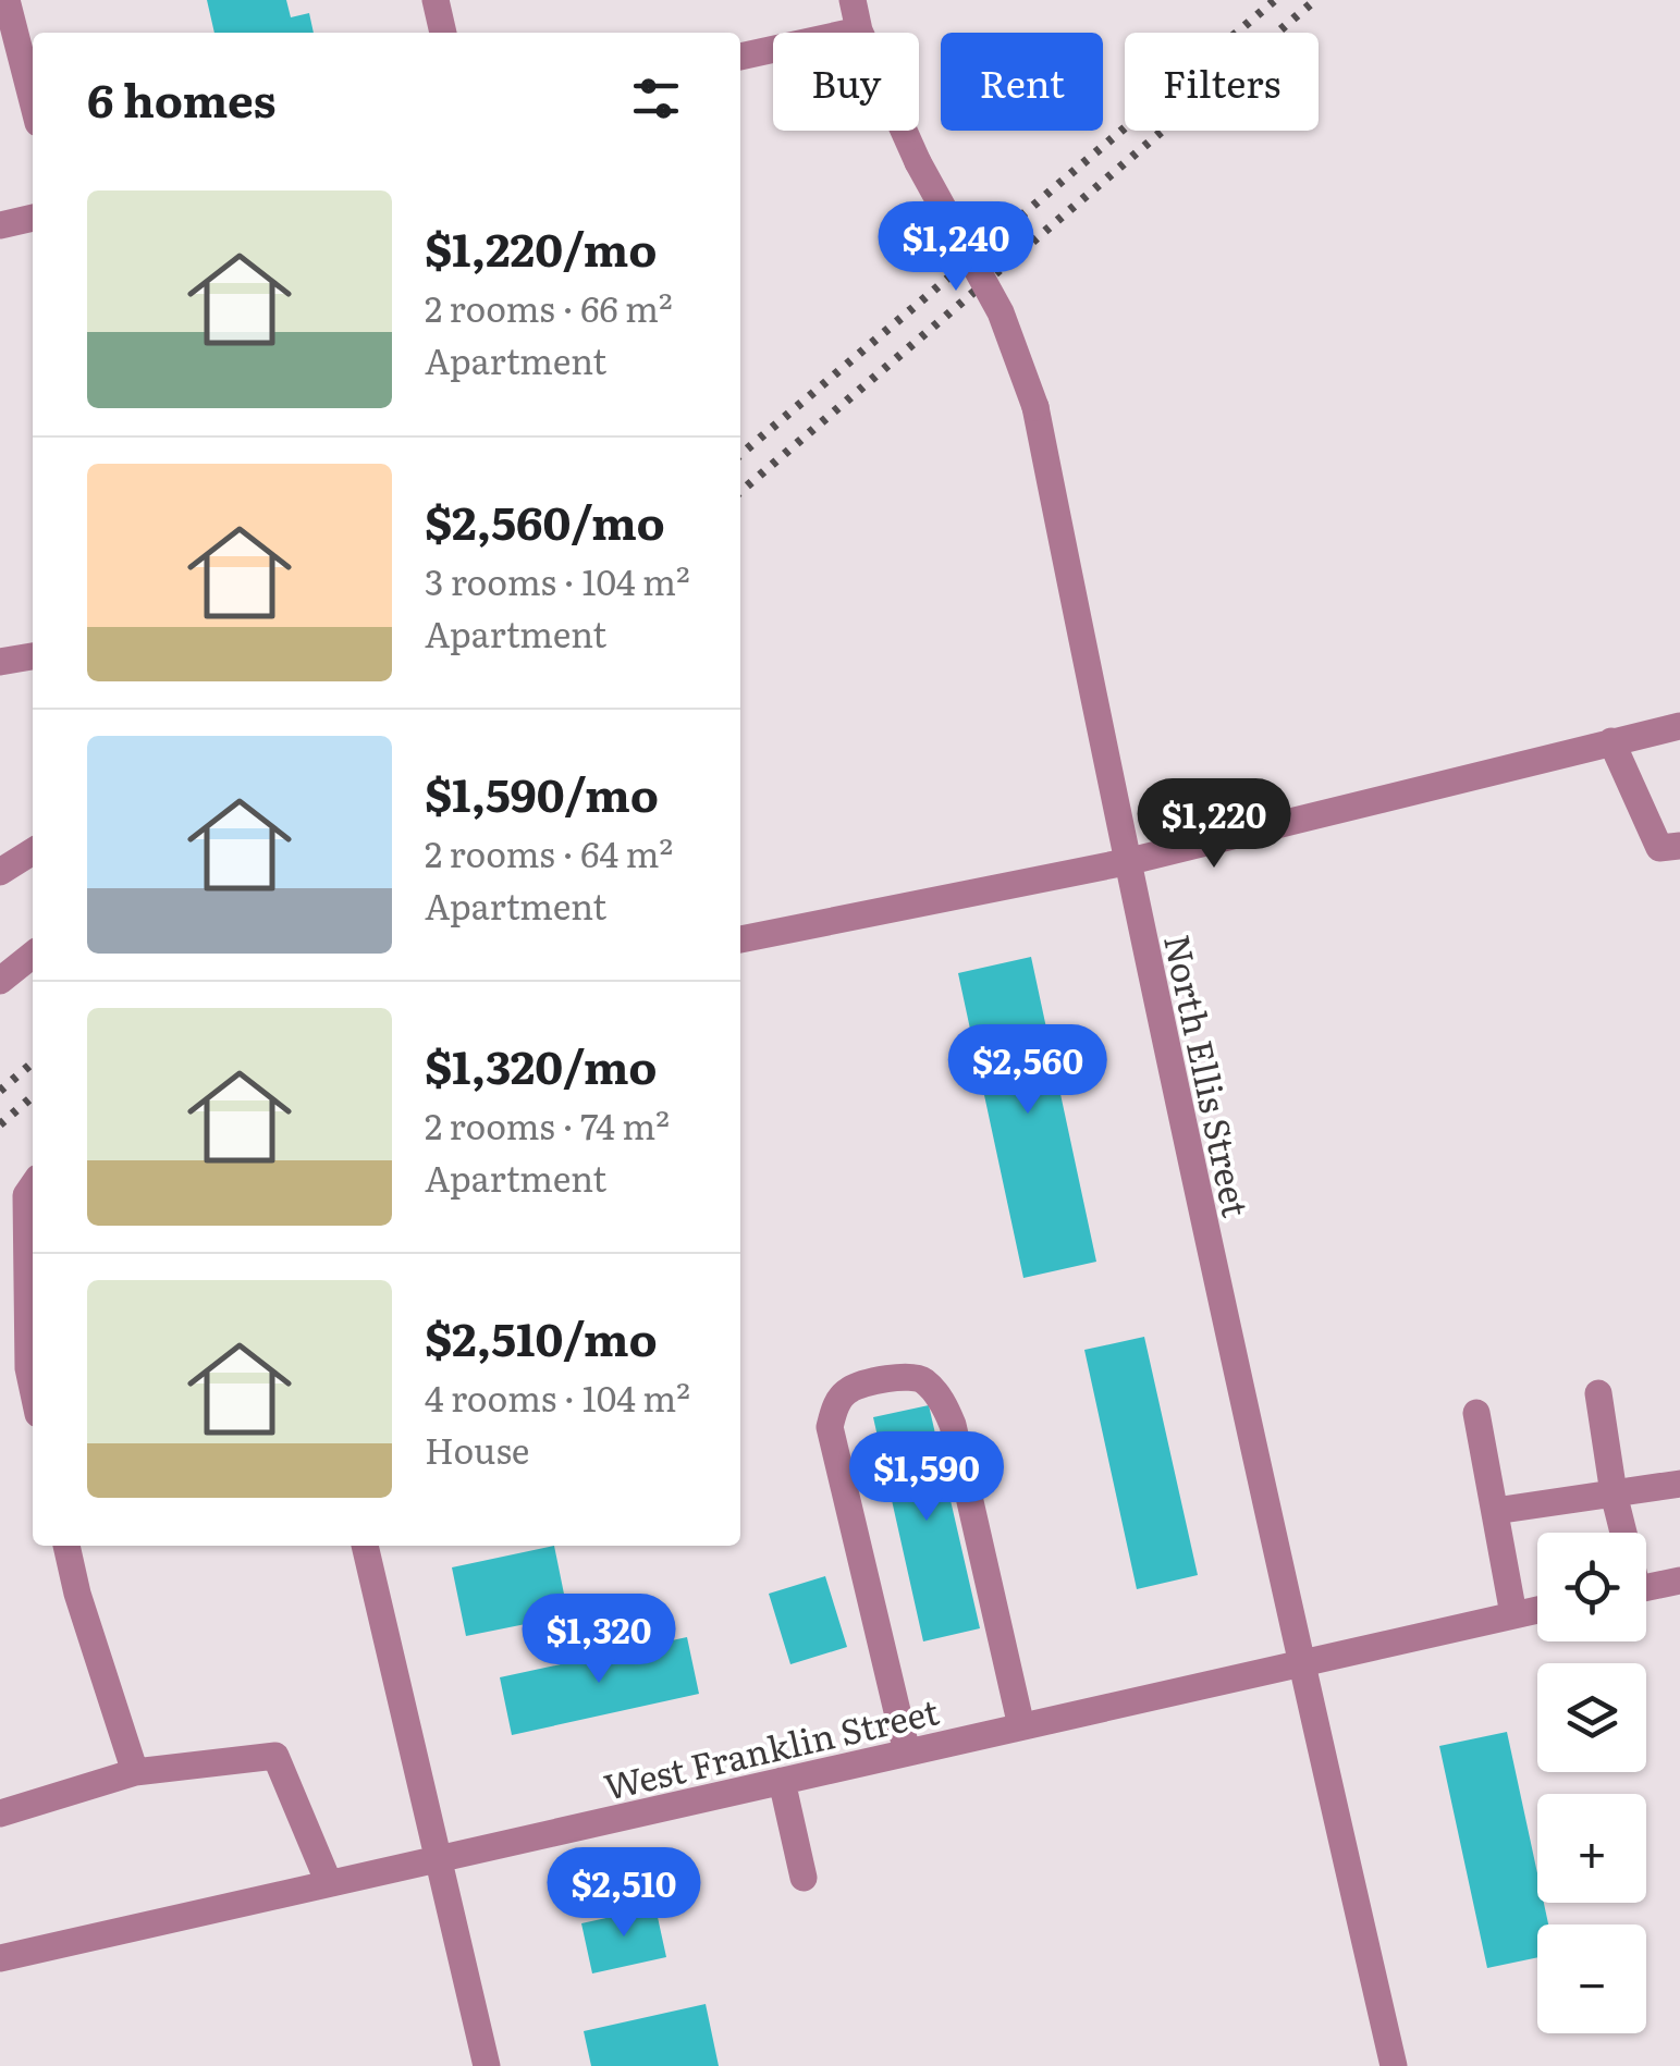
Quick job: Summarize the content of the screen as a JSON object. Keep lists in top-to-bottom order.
{
  "streets": {
    "street": ["North Ellis Street", "West Franklin Street"]
  },
  "crossings": [
    ["North Ellis Street", "West Franklin Street"]
  ],
  "page": {
    "chip": ["Buy", "Rent", "Filters"],
    "heading": "6 homes",
    "list": [
      {
        "name": "$1,220/mo",
        "note": "2 rooms · 66 m² · Apartment"
      },
      {
        "name": "$2,560/mo",
        "note": "3 rooms · 104 m² · Apartment"
      },
      {
        "name": "$1,590/mo",
        "note": "2 rooms · 64 m² · Apartment"
      },
      {
        "name": "$1,320/mo",
        "note": "2 rooms · 74 m² · Apartment"
      },
      {
        "name": "$2,510/mo",
        "note": "4 rooms · 104 m² · House"
      }
    ],
    "price": [
      "$1,240",
      "$1,220",
      "$2,560",
      "$1,590",
      "$1,320",
      "$2,510"
    ],
    "map_buttons": ["+", "−"]
  }
}
